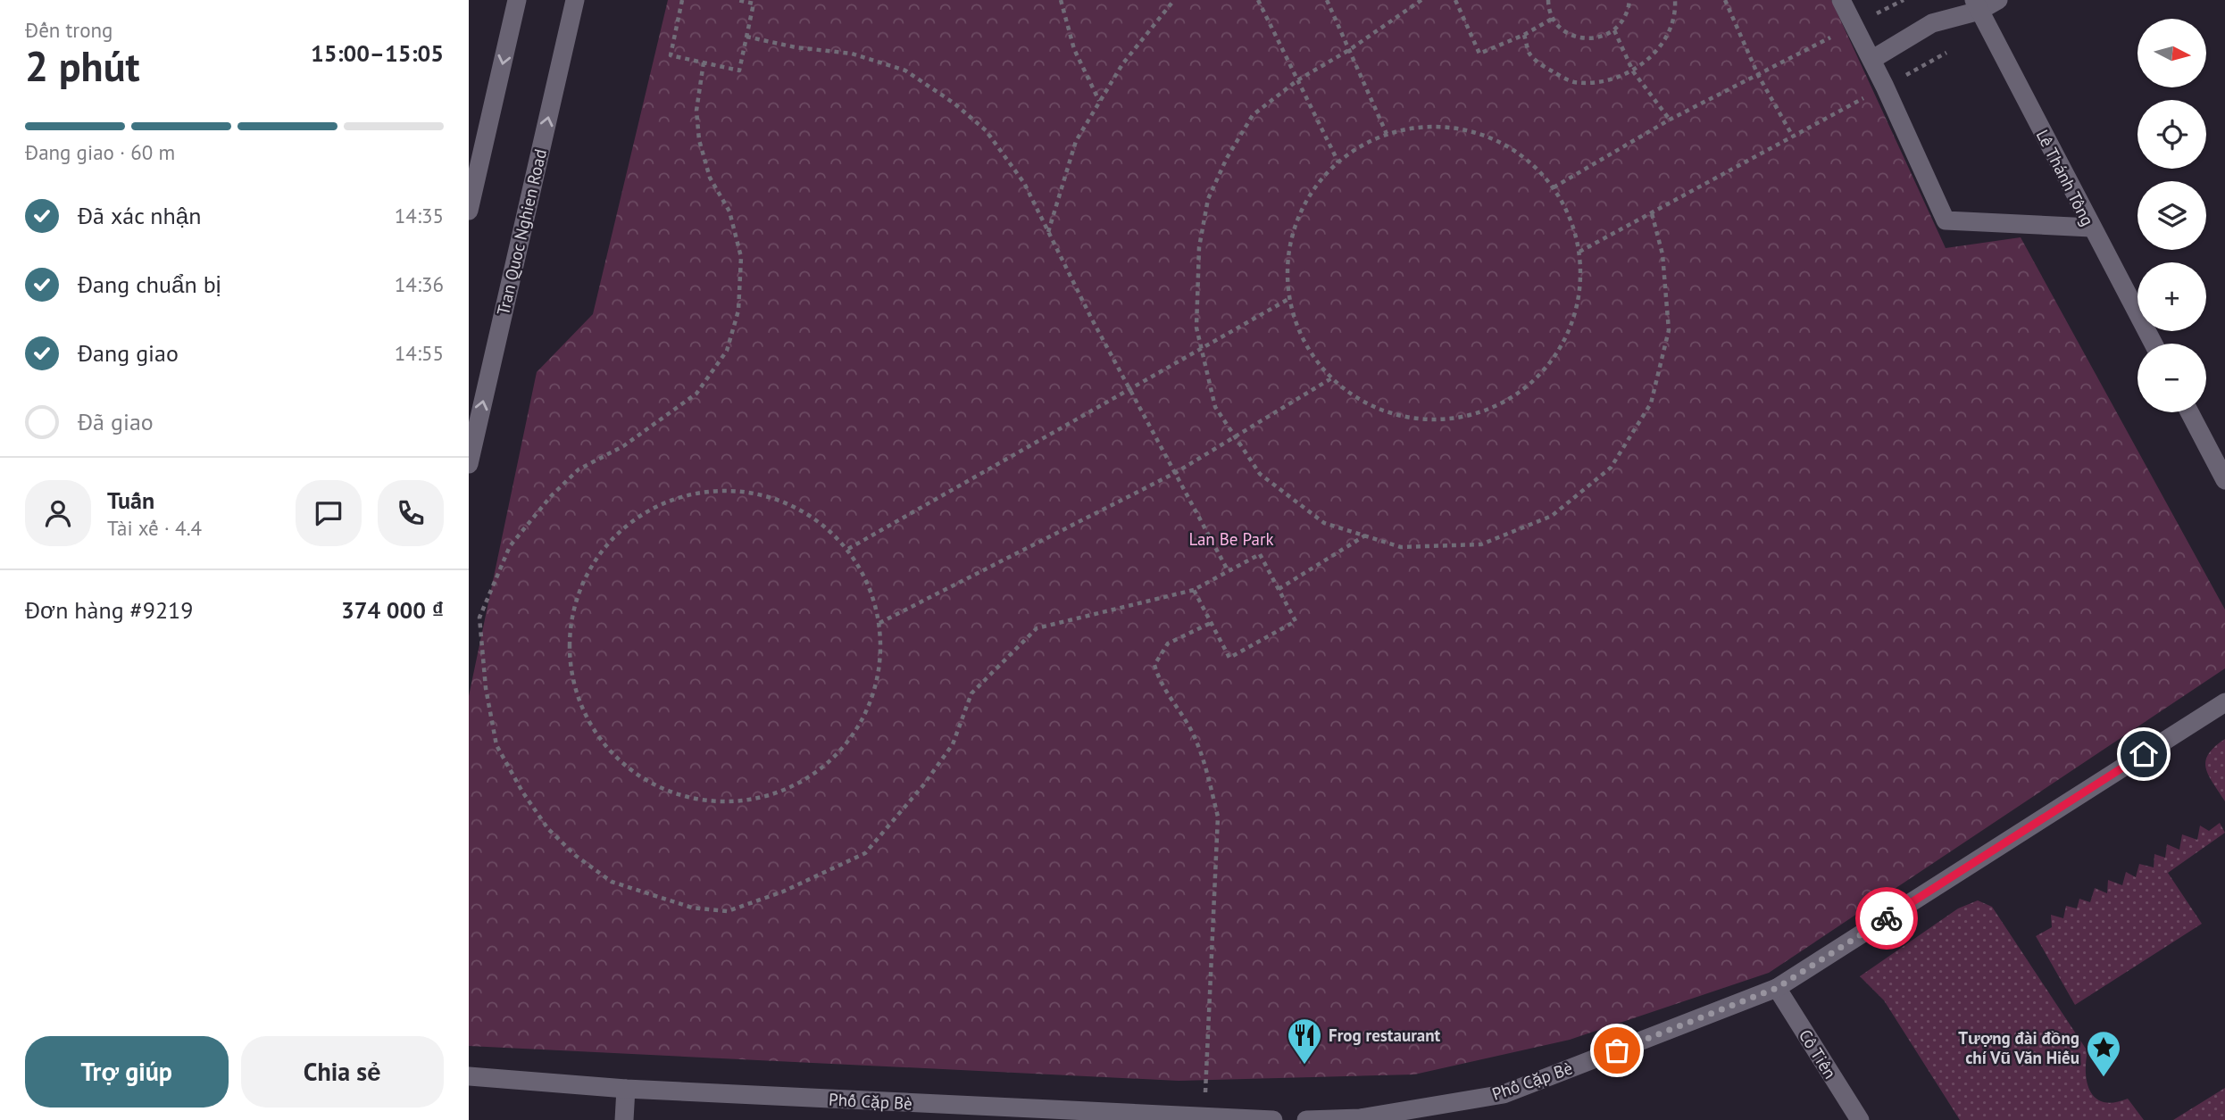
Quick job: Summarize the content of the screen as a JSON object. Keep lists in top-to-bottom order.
{
  "streets": {
    "street": [
      "Lê Thánh Tông",
      "Tran Quoc Nghien Road",
      "Cô Tiên",
      "Phố Cặp Bè"
    ]
  },
  "crossings": [
    ["Cô Tiên", "Phố Cặp Bè"]
  ],
  "parks": ["Lan Be Park"],
  "places": {
    "restaurant": ["Frog restaurant"],
    "place": ["Tượng đài đồng chí Vũ Văn Hiếu"]
  },
  "north": "right",
  "page": {
    "heading": ["2 phút", "Đến trong", "15:00–15:05"],
    "panel": [
      "Tuấn",
      "Tài xế · 4.4",
      "Đơn hàng #9219",
      "374 000 ₫"
    ],
    "map_buttons": ["+", "−"],
    "bar": "Đang giao · 60 m",
    "list": [
      ["Đã xác nhận", "14:35"],
      ["Đang chuẩn bị", "14:36"],
      ["Đang giao", "14:55"],
      "Đã giao"
    ],
    "buttons": ["Trợ giúp", "Chia sẻ"]
  }
}
